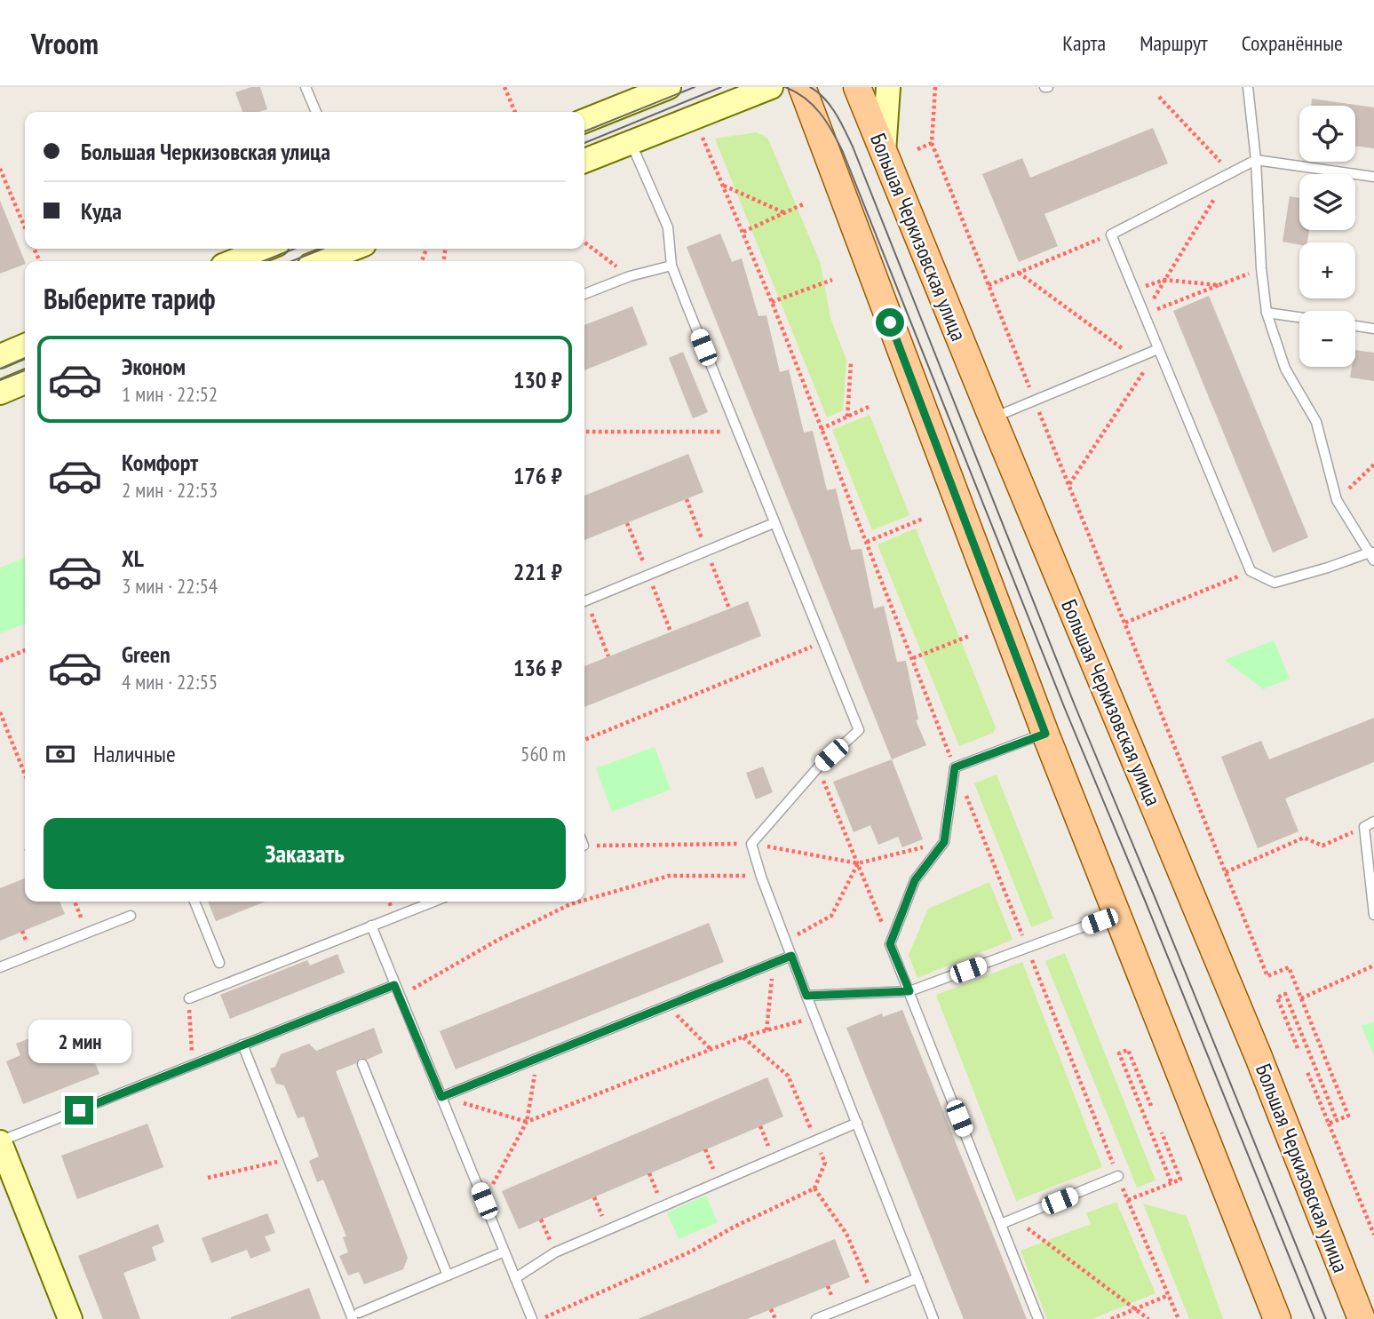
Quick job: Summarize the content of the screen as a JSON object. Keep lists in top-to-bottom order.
{
  "streets": {
    "main road": ["Большая Черкизовская улица"]
  },
  "page": {
    "header": "Vroom",
    "nav": ["Карта", "Маршрут", "Сохранённые"],
    "map_buttons": ["+", "−"],
    "banner": ["Большая Черкизовская улица", "Куда"],
    "heading": "Выберите тариф",
    "list": [
      {
        "name": "Эконом",
        "note": "1 мин · 22:52",
        "value": "130 ₽"
      },
      {
        "name": "Комфорт",
        "note": "2 мин · 22:53",
        "value": "176 ₽"
      },
      {
        "name": "XL",
        "note": "3 мин · 22:54",
        "value": "221 ₽"
      },
      {
        "name": "Green",
        "note": "4 мин · 22:55",
        "value": "136 ₽"
      }
    ],
    "pay": ["Наличные", "560 m"],
    "buttons": "Заказать",
    "bubble": "2 мин"
  }
}
